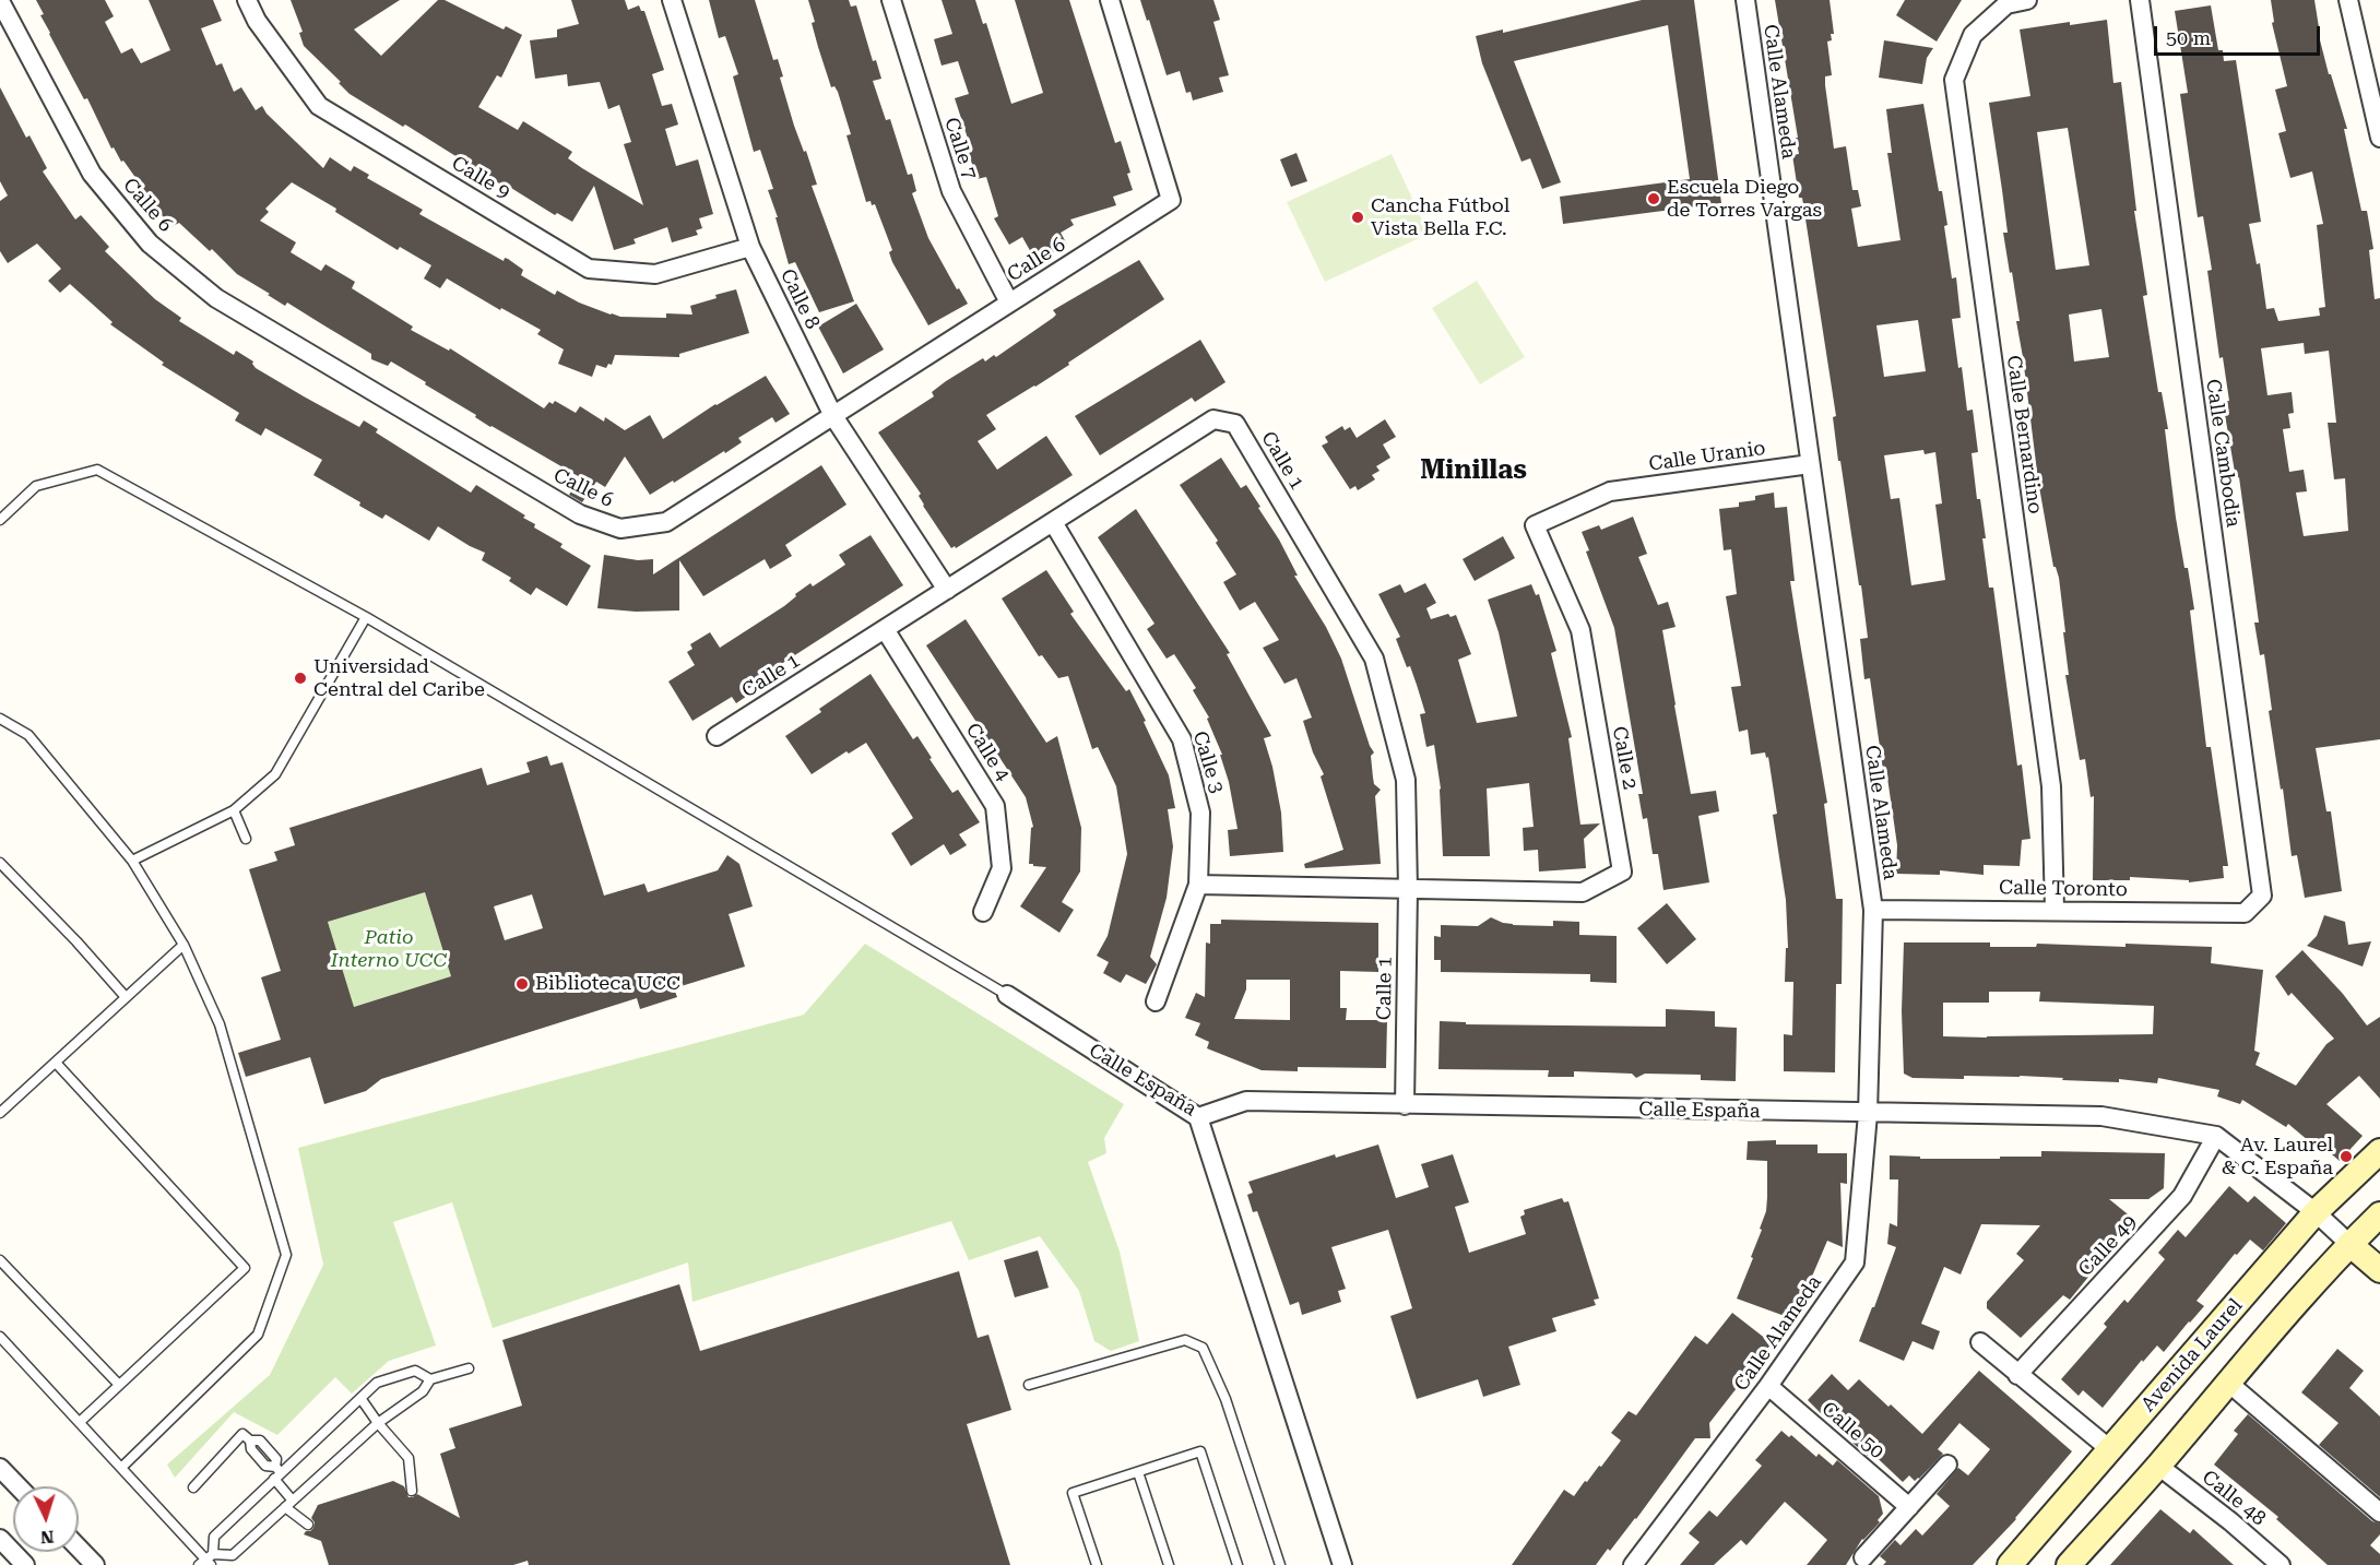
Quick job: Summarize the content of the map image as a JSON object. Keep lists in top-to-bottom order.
{
  "streets": {
    "street": [
      "Calle Alameda",
      "Calle 7",
      "Calle 9",
      "Calle 6",
      "Calle 8",
      "Calle Bernardino",
      "Calle Cambodia",
      "Calle Uranio",
      "Calle 1",
      "Calle 4",
      "Calle 2",
      "Calle 3",
      "Calle Toronto",
      "Calle España",
      "Calle 49",
      "Avenida Laurel",
      "Calle 50",
      "Calle 48"
    ]
  },
  "crossings": [
    ["Calle Alameda", "Calle Uranio"],
    ["Calle Alameda", "Calle Toronto"],
    ["Calle Alameda", "Calle España"],
    ["Calle Alameda", "Calle 50"],
    ["Calle 7", "Calle 6"],
    ["Calle 9", "Calle 8"],
    ["Calle 6", "Calle 8"],
    ["Calle 8", "Calle 1"],
    ["Calle Bernardino", "Calle Toronto"],
    ["Calle Cambodia", "Calle Toronto"],
    ["Calle Uranio", "Calle 2"],
    ["Calle 1", "Calle 4"],
    ["Calle 1", "Calle 2"],
    ["Calle 1", "Calle 3"],
    ["Calle 1", "Calle España"],
    ["Calle España", "Calle 49"],
    ["Calle España", "Avenida Laurel"]
  ],
  "districts": ["Minillas"],
  "parks": ["Patio Interno UCC"],
  "places": [
    "Escuela Diego de Torres Vargas",
    "Cancha Fútbol Vista Bella F.C.",
    "Universidad Central del Caribe",
    "Biblioteca UCC",
    "Av. Laurel & C. España"
  ],
  "scale_bar": "50 m",
  "north": "bottom"
}
